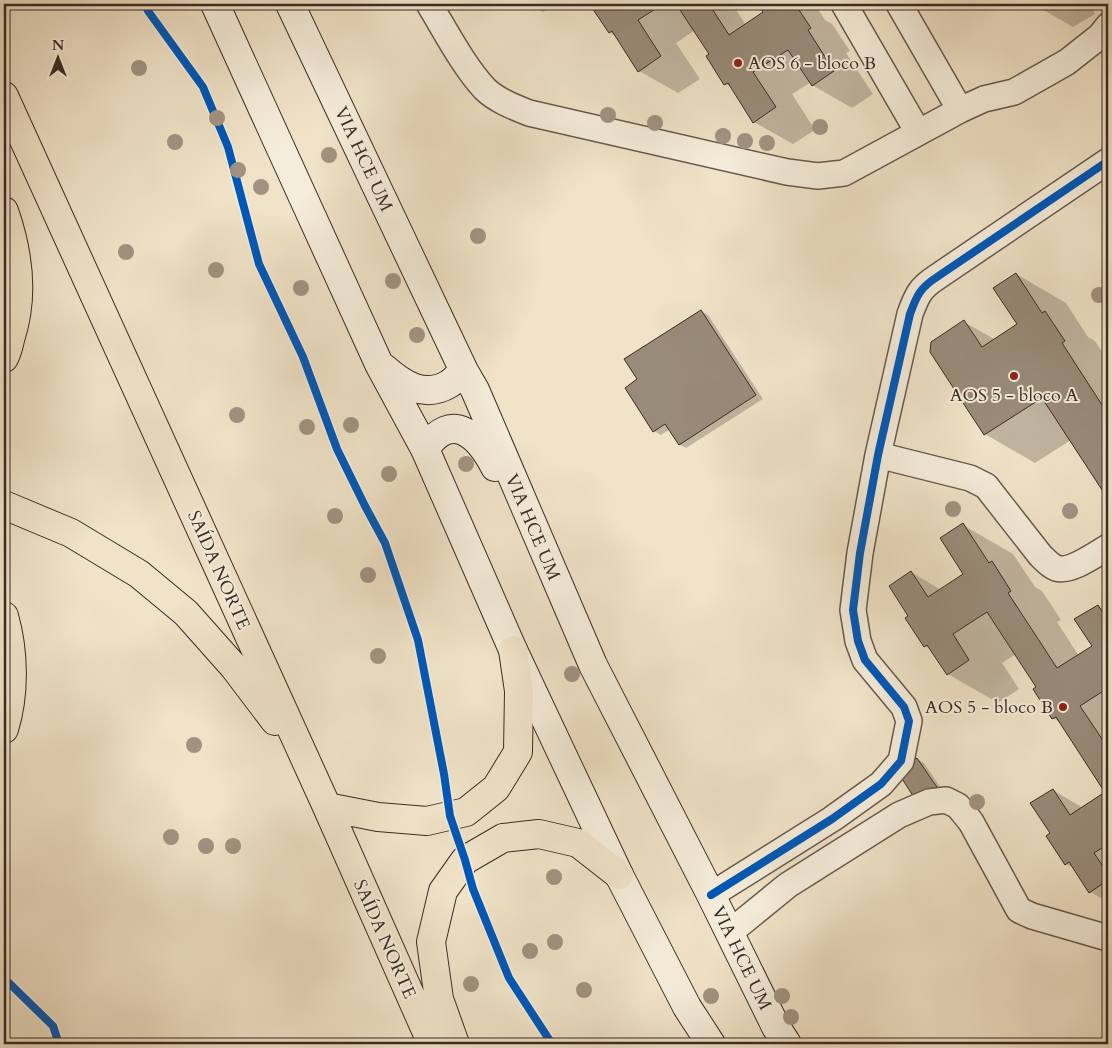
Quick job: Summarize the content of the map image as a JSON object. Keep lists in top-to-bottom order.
{
  "streets": {
    "main road": ["VIA HCE UM", "SAÍDA NORTE"]
  },
  "places": ["AOS 6 - bloco B", "AOS 5 - bloco A", "AOS 5 - bloco B"],
  "north": "top"
}
